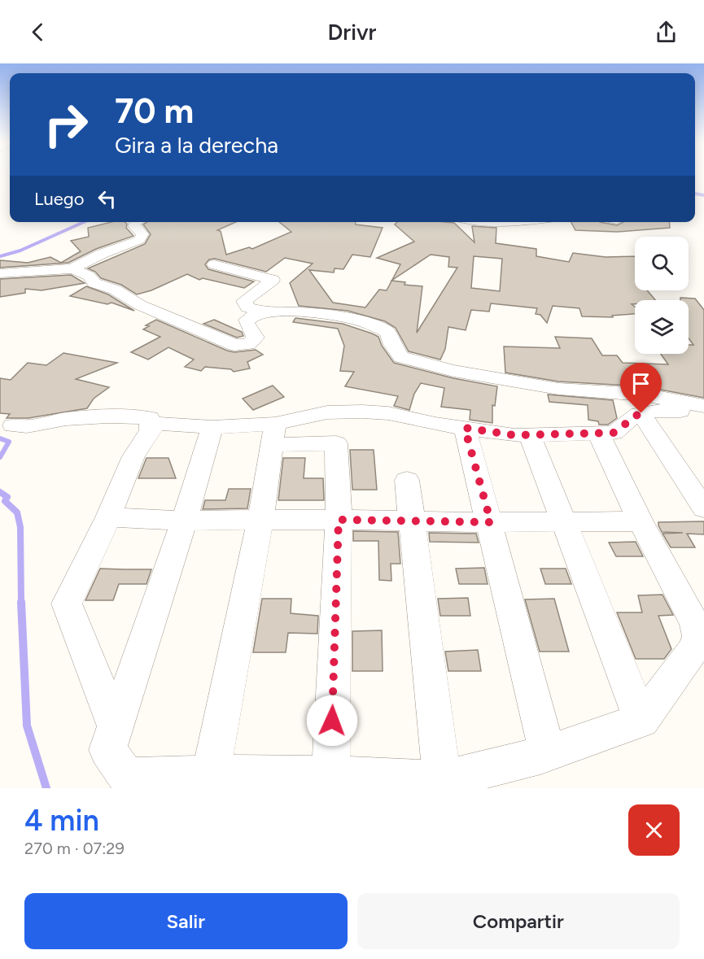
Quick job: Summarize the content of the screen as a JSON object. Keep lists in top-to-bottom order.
{
  "page": {
    "header": "Drivr",
    "turn": ["70 m", "Gira a la derecha"],
    "then": "Luego",
    "heading": ["4 min", "270 m · 07:29"],
    "buttons": ["Salir", "Compartir"]
  }
}
